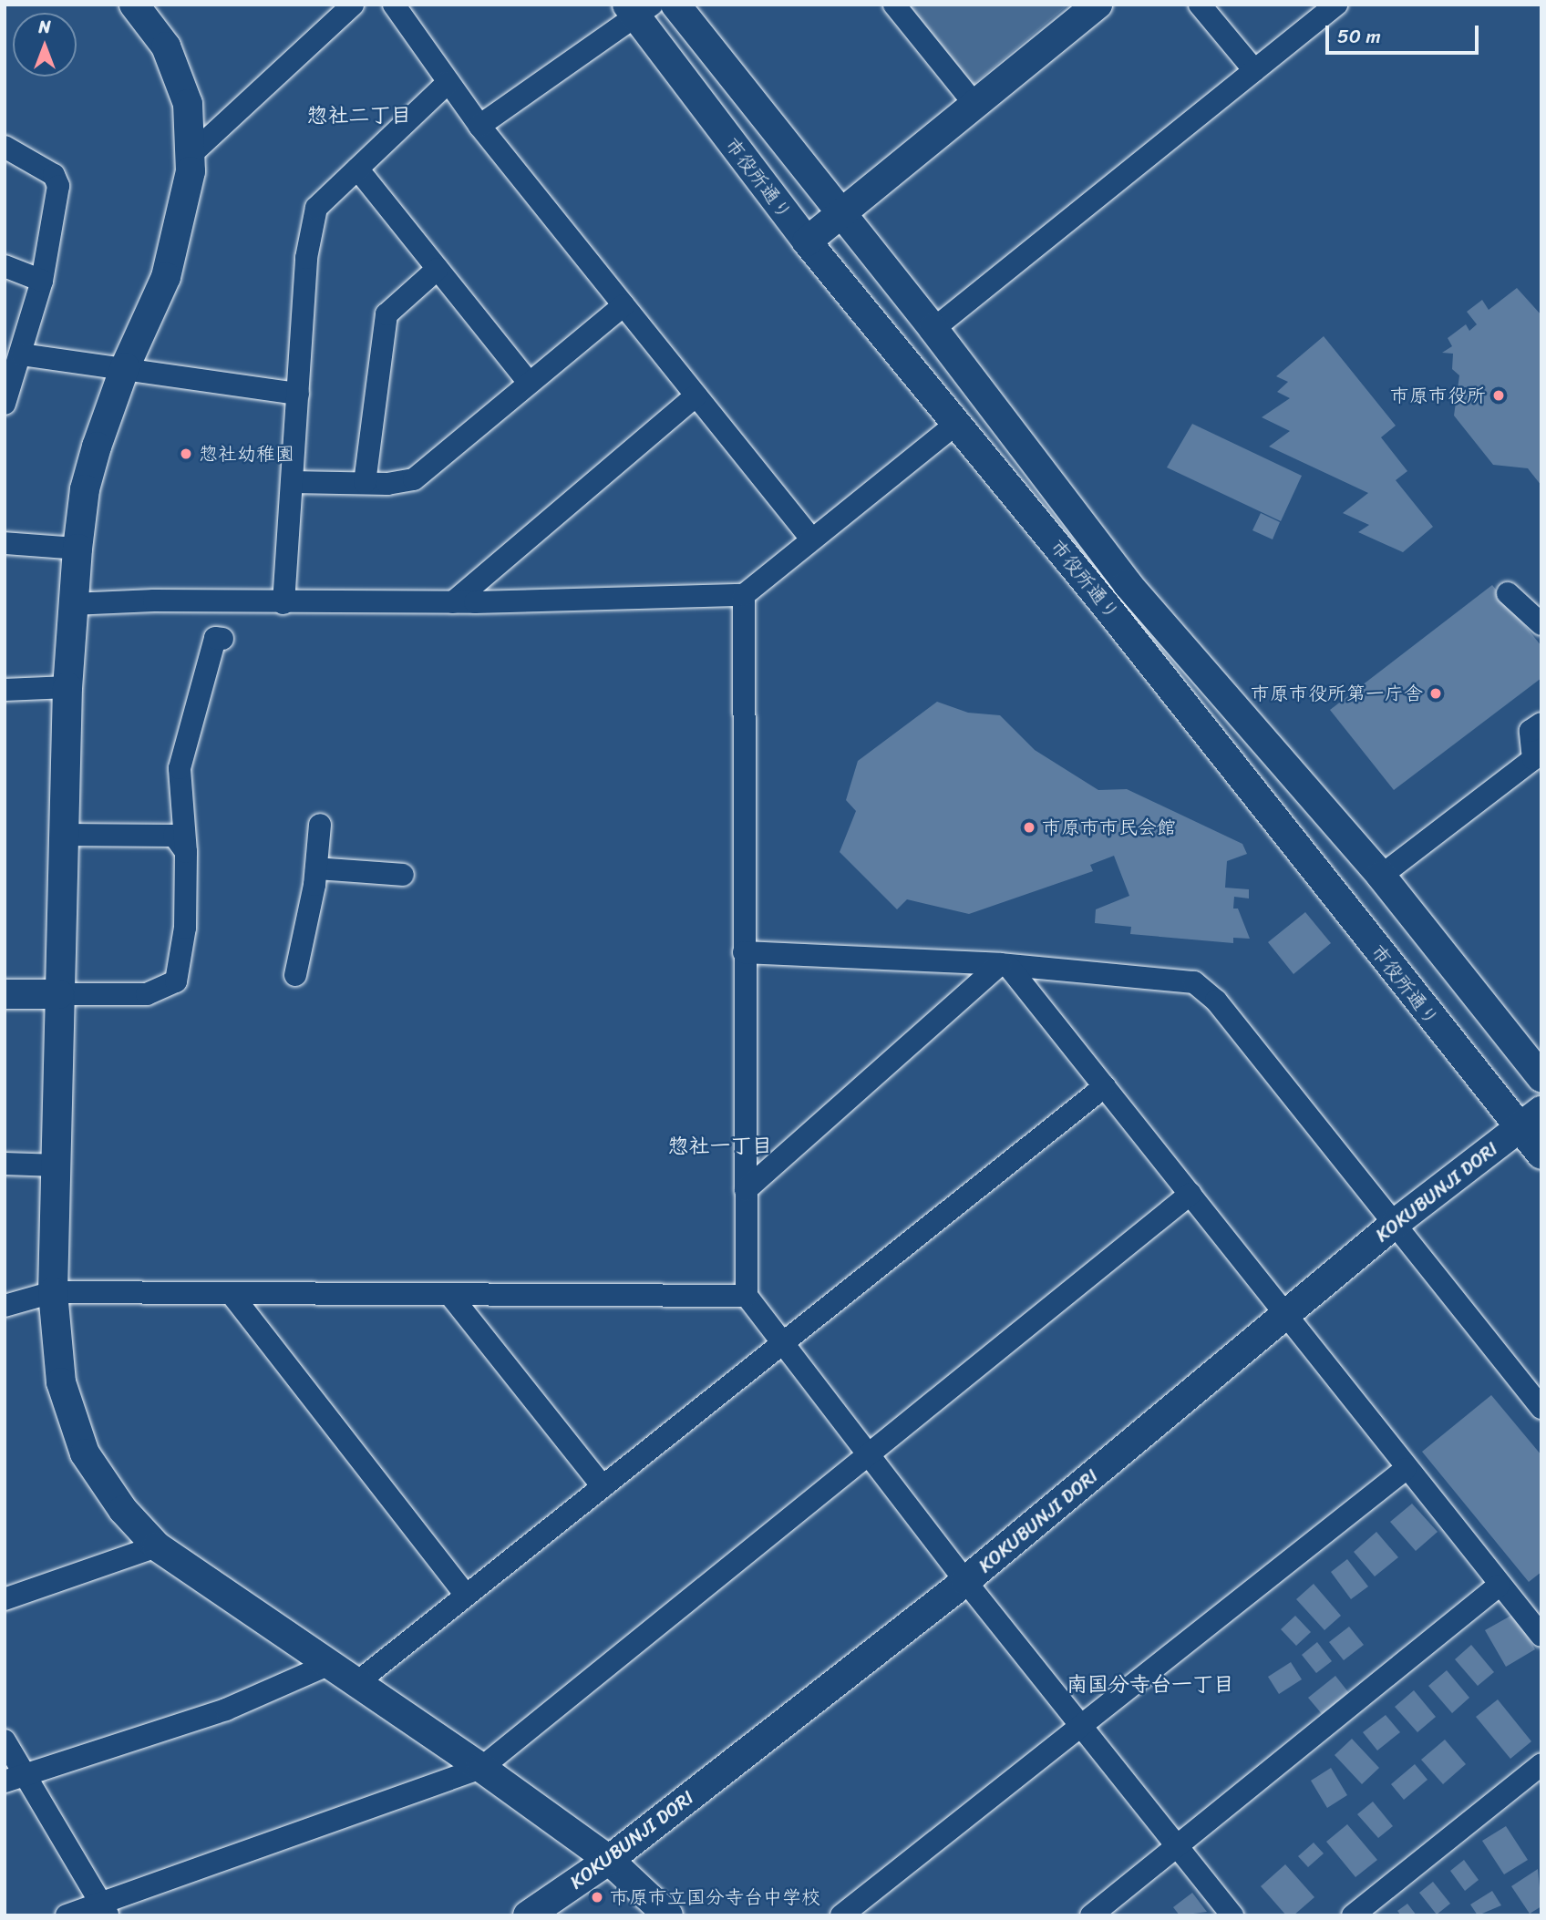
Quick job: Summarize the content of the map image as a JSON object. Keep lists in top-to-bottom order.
{
  "streets": {
    "street": ["市役所通り", "KOKUBUNJI DORI"]
  },
  "crossings": [
    ["市役所通り", "KOKUBUNJI DORI"]
  ],
  "districts": ["惣社二丁目", "惣社一丁目", "南国分寺台一丁目"],
  "places": [
    "市原市役所",
    "惣社幼稚園",
    "市原市役所第一庁舎",
    "市原市市民会館",
    "市原市立国分寺台中学校"
  ],
  "scale_bar": "50 m",
  "north": "top"
}
